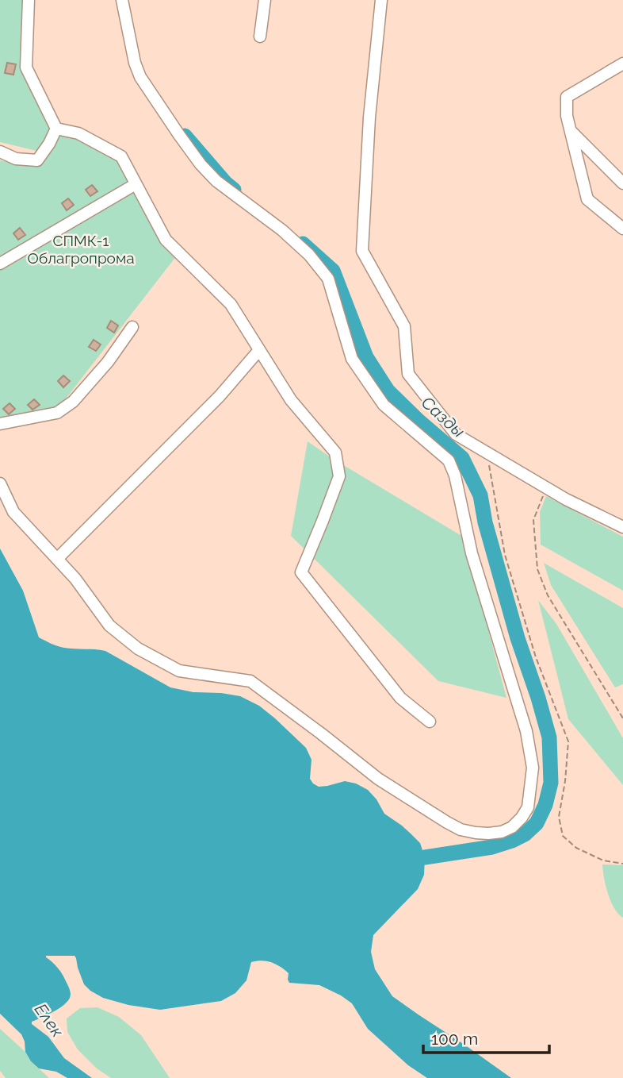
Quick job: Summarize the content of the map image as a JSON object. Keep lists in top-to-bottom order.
{
  "water": ["Сазды", "Елек"],
  "parks": ["СПМК-1 Облагропрома"],
  "scale_bar": "100 m"
}
